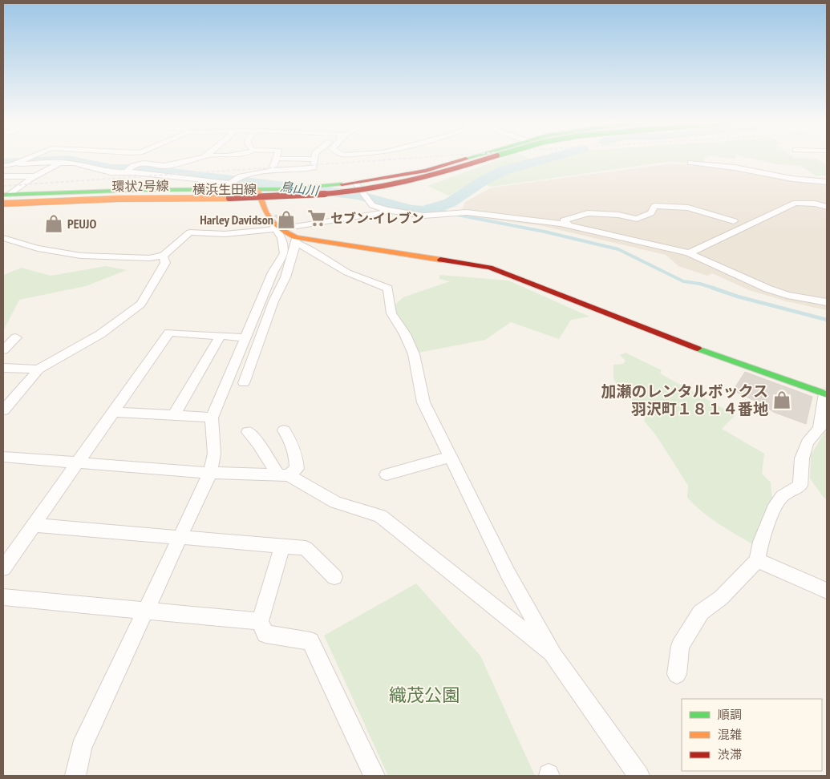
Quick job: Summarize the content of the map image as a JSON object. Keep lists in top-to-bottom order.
{
  "streets": {
    "main road": ["環状2号線", "横浜生田線"]
  },
  "crossings": [
    ["環状2号線", "横浜生田線"]
  ],
  "water": ["鳥山川"],
  "parks": ["織茂公園"],
  "places": {
    "supermarket": ["セブン-イレブン"],
    "shop": ["Harley Davidson", "PEUJO", "加瀬のレンタルボックス 羽沢町１８１４番地"]
  },
  "legend": ["順調", "混雑", "渋滞"]
}
